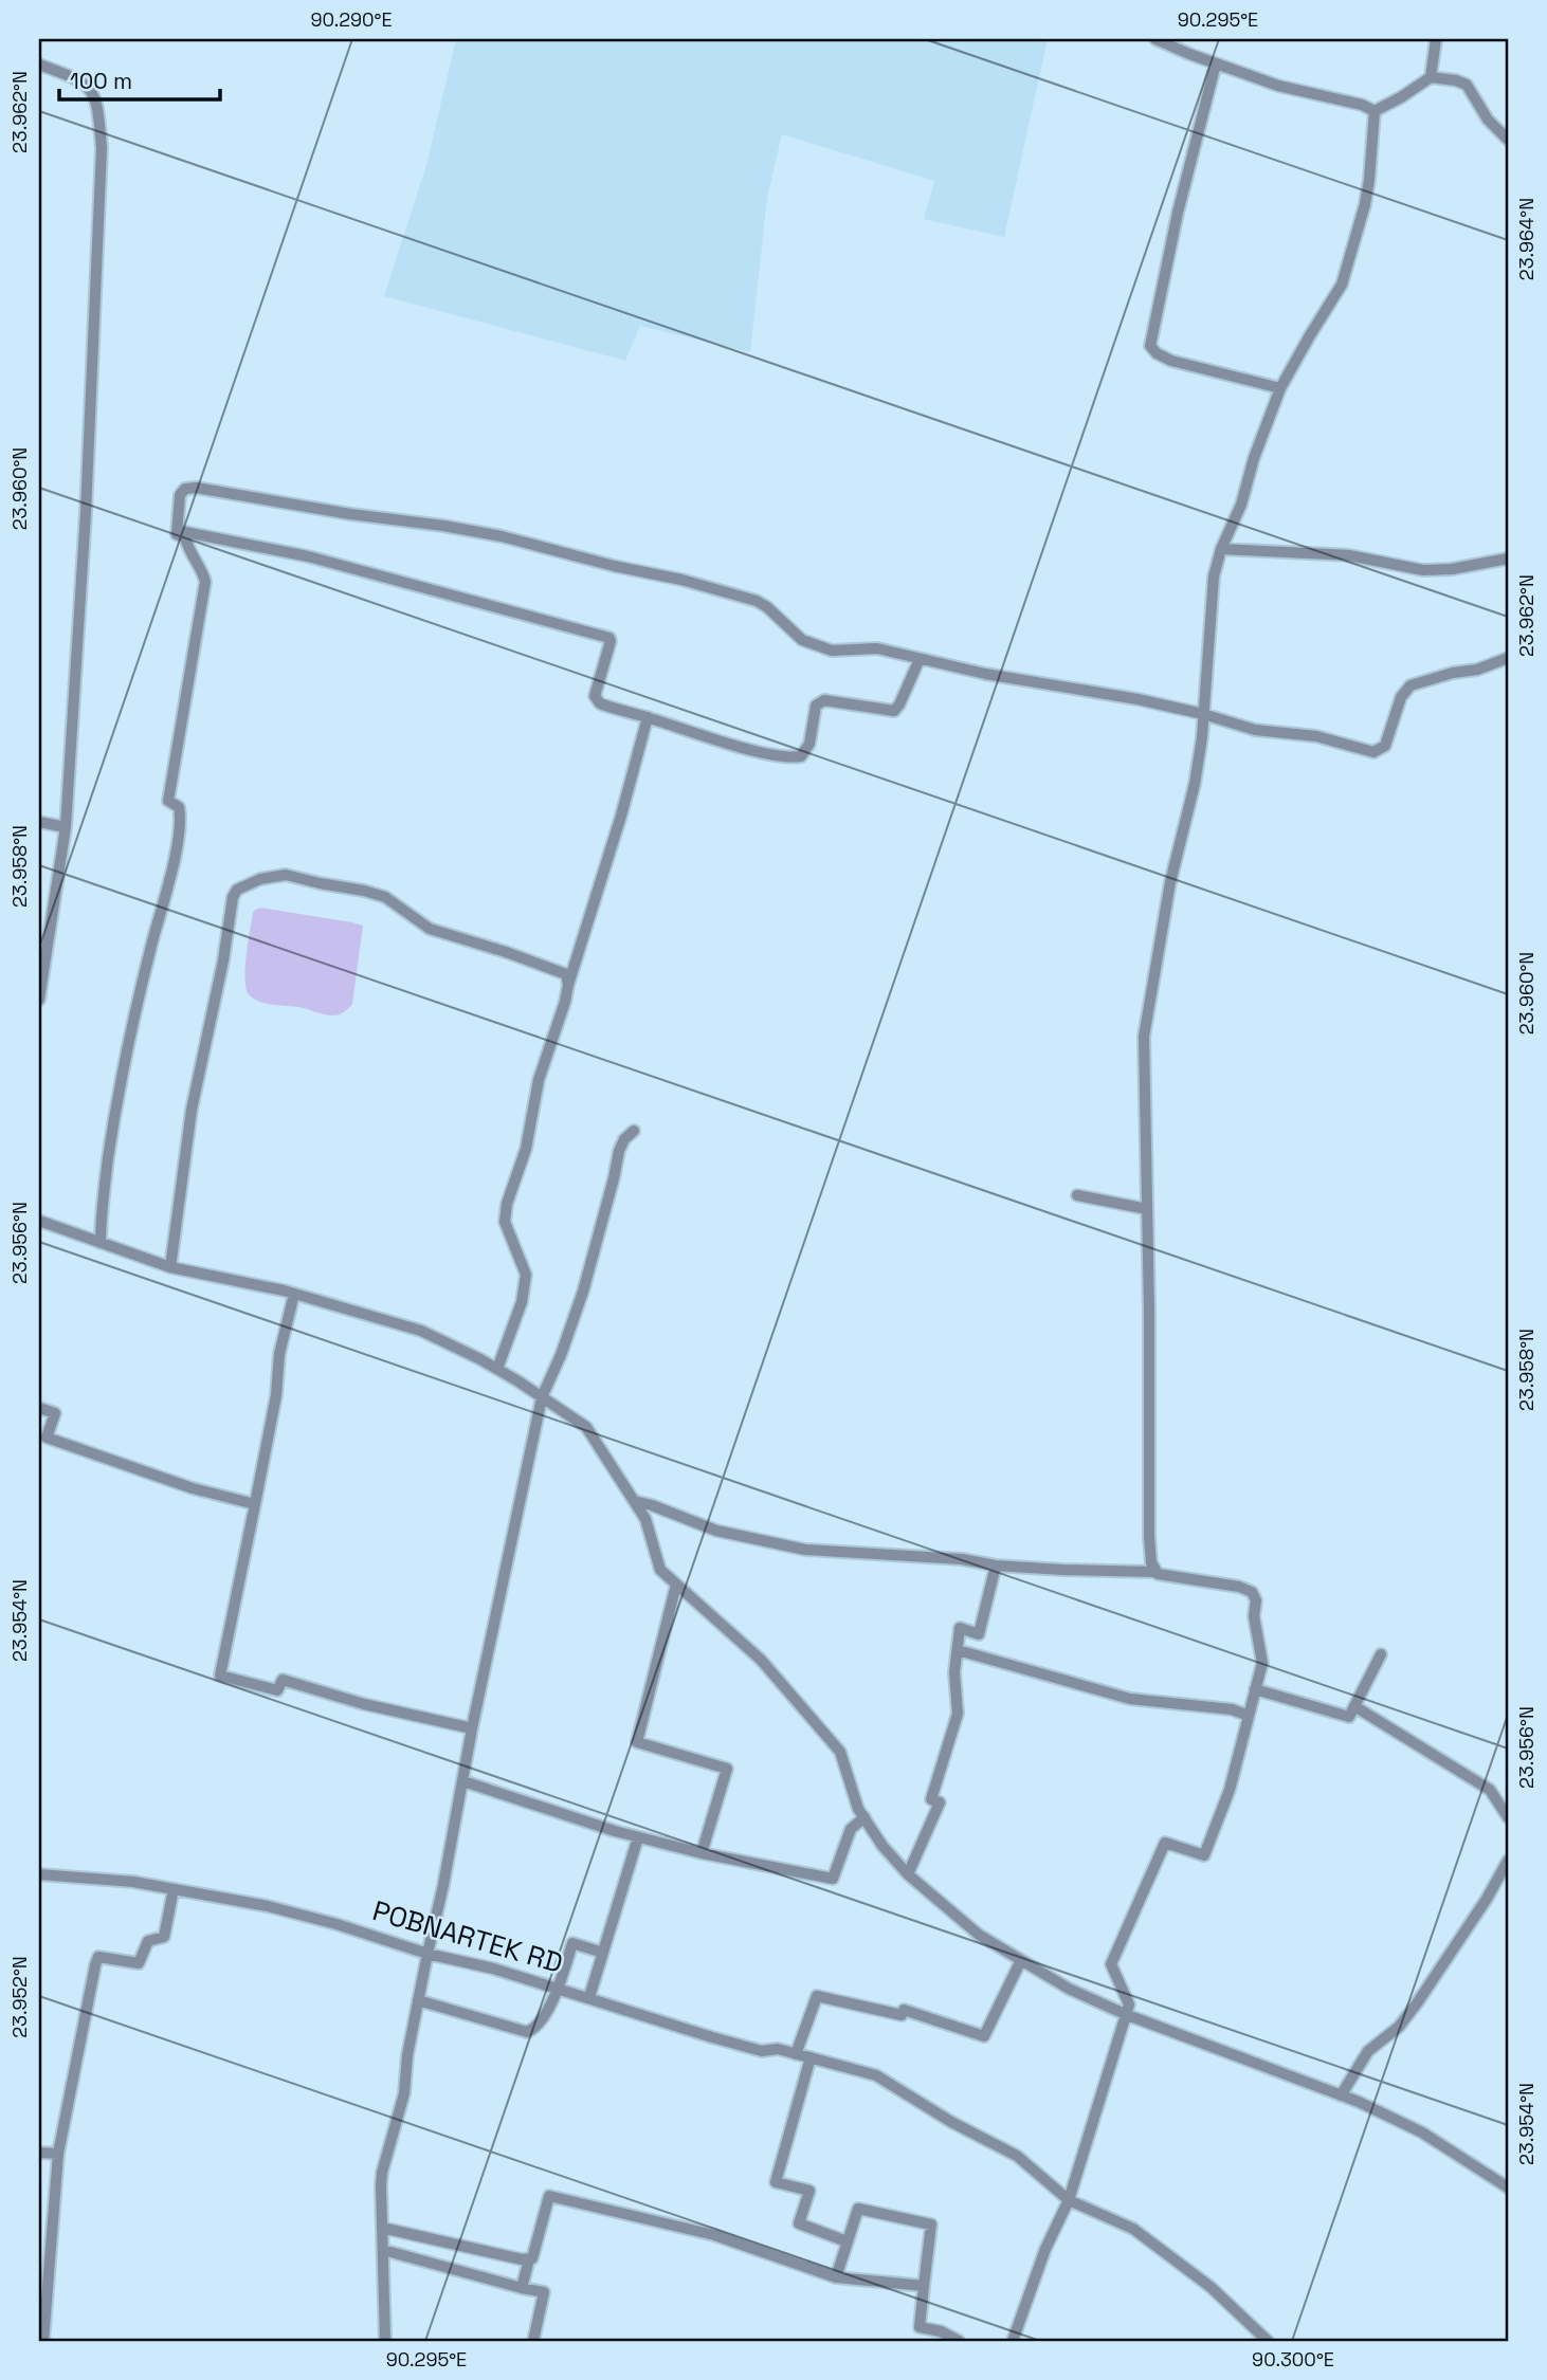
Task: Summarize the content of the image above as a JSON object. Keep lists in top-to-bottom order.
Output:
{
  "streets": {
    "street": ["POBNARTEK RD"]
  },
  "scale_bar": "100 m",
  "coordinates": [
    "90.290°E",
    "90.295°E",
    "23.962°N",
    "23.964°N",
    "23.960°N",
    "23.958°N",
    "23.956°N",
    "23.954°N",
    "23.952°N",
    "90.300°E"
  ]
}
